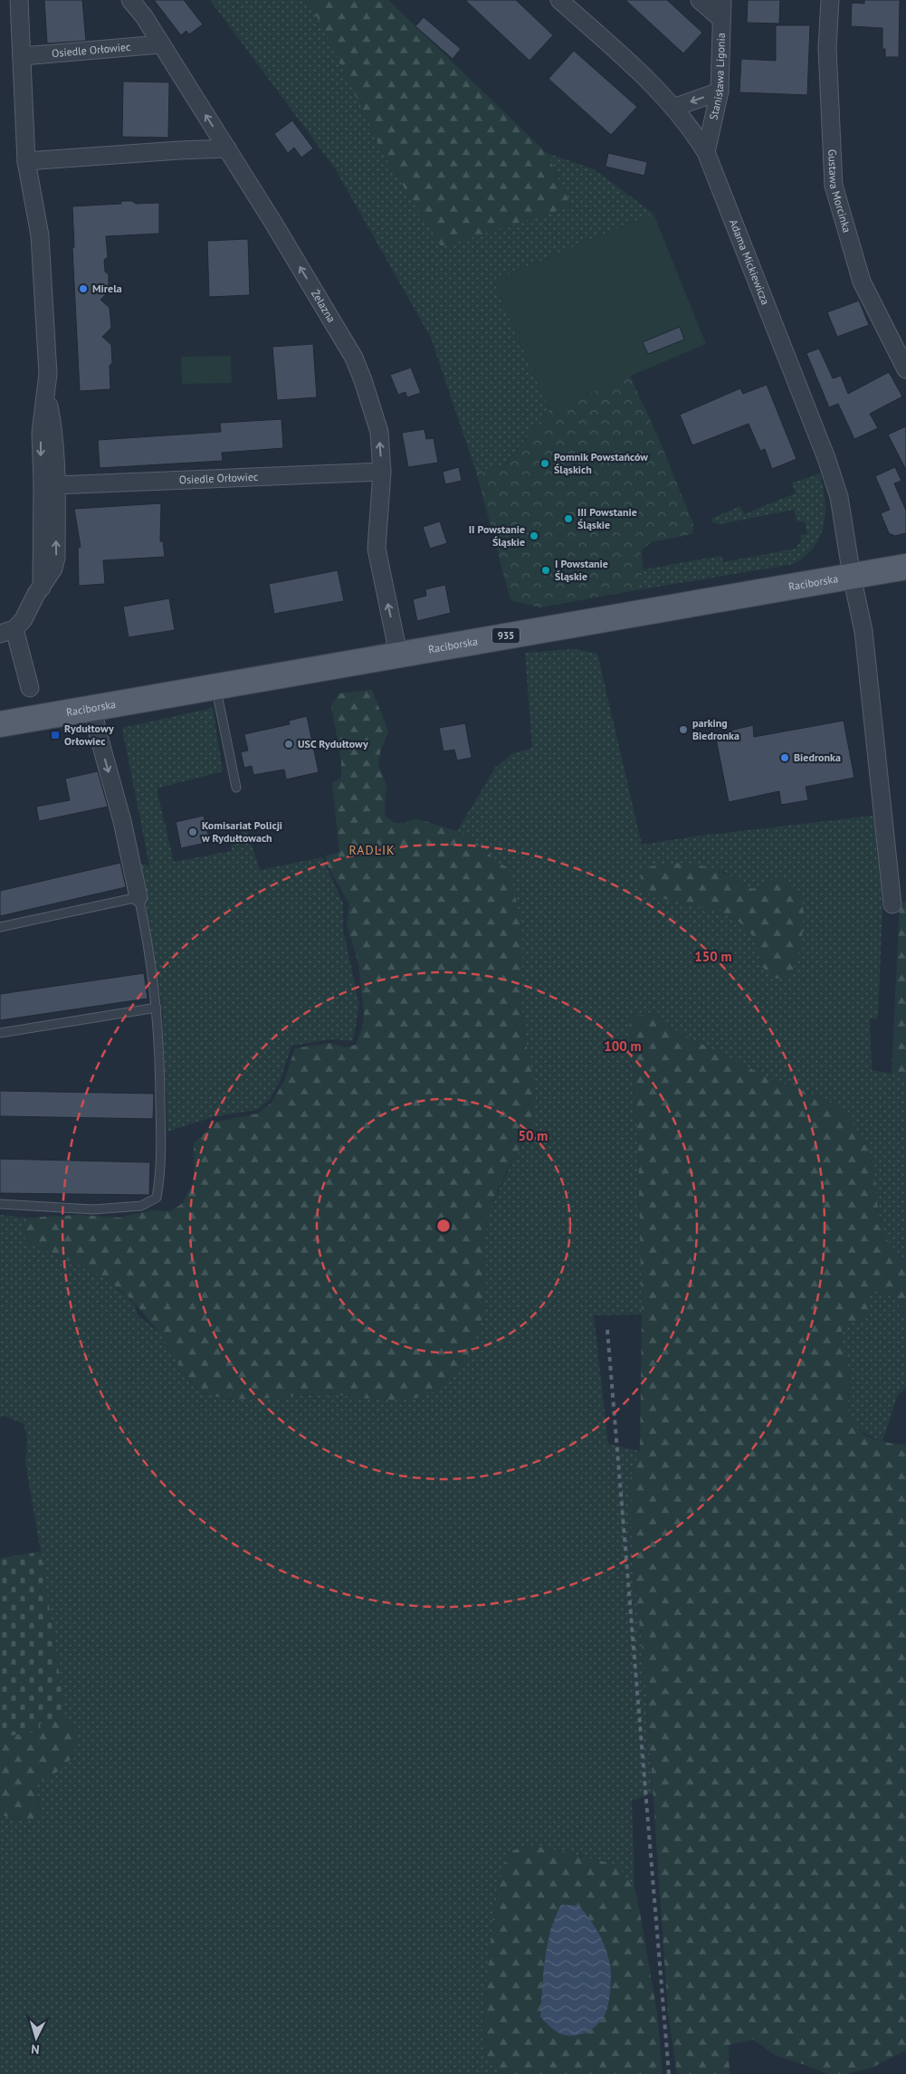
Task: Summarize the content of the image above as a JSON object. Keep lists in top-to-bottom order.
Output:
{
  "streets": {
    "main road": ["Raciborska", "935"],
    "street": [
      "Osiedle Orłowiec",
      "Stanisława Ligonia",
      "Gustawa Morcinka",
      "Adama Mickiewicza",
      "Żelazna"
    ]
  },
  "crossings": [
    ["Osiedle Orłowiec", "Żelazna"],
    ["Stanisława Ligonia", "Adama Mickiewicza"],
    ["Adama Mickiewicza", "Raciborska"],
    ["Żelazna", "Raciborska"]
  ],
  "one_way": ["Żelazna"],
  "districts": ["RADLIK"],
  "places": {
    "other": [
      "Mirela",
      "Pomnik Powstańców Śląskich",
      "III Powstanie Śląskie",
      "II Powstanie Śląskie",
      "I Powstanie Śląskie",
      "parking Biedronka",
      "USC Rydułtowy",
      "Biedronka",
      "Komisariat Policji w Rydułtowach"
    ],
    "transit": ["Rydułtowy Orłowiec"]
  },
  "north": "bottom",
  "rings": ["150 m", "100 m", "50 m"]
}
